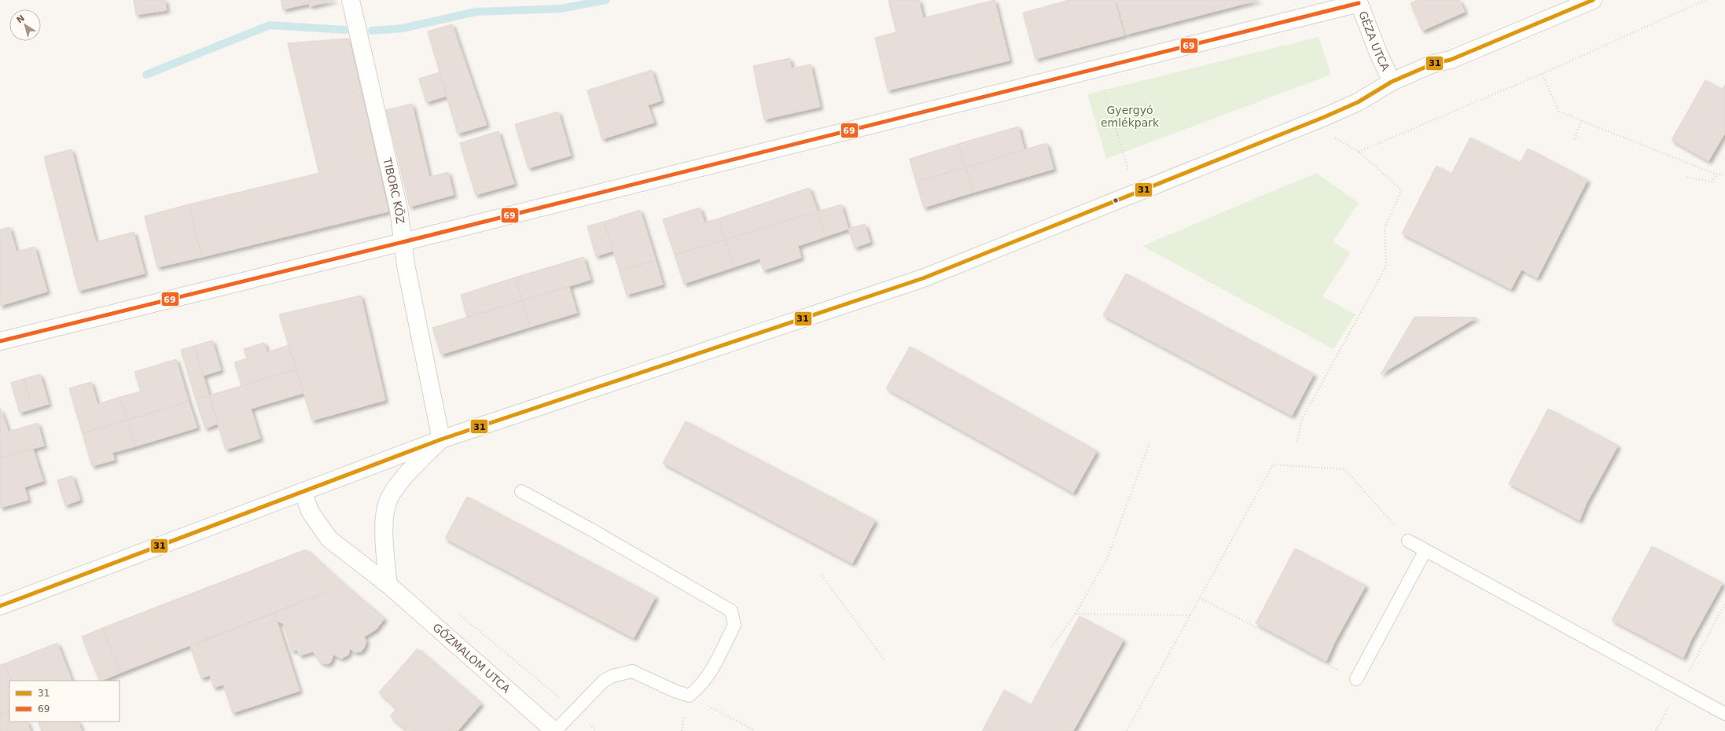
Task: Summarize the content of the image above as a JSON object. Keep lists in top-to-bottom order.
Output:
{
  "streets": {
    "street": ["GÉZA UTCA", "TIBORC KÖZ", "GŐZMALOM UTCA"]
  },
  "parks": ["Gyergyó emlékpark"],
  "lines": ["transit line 31", "transit line 69"],
  "legend": ["31", "69"],
  "north": "top left"
}
